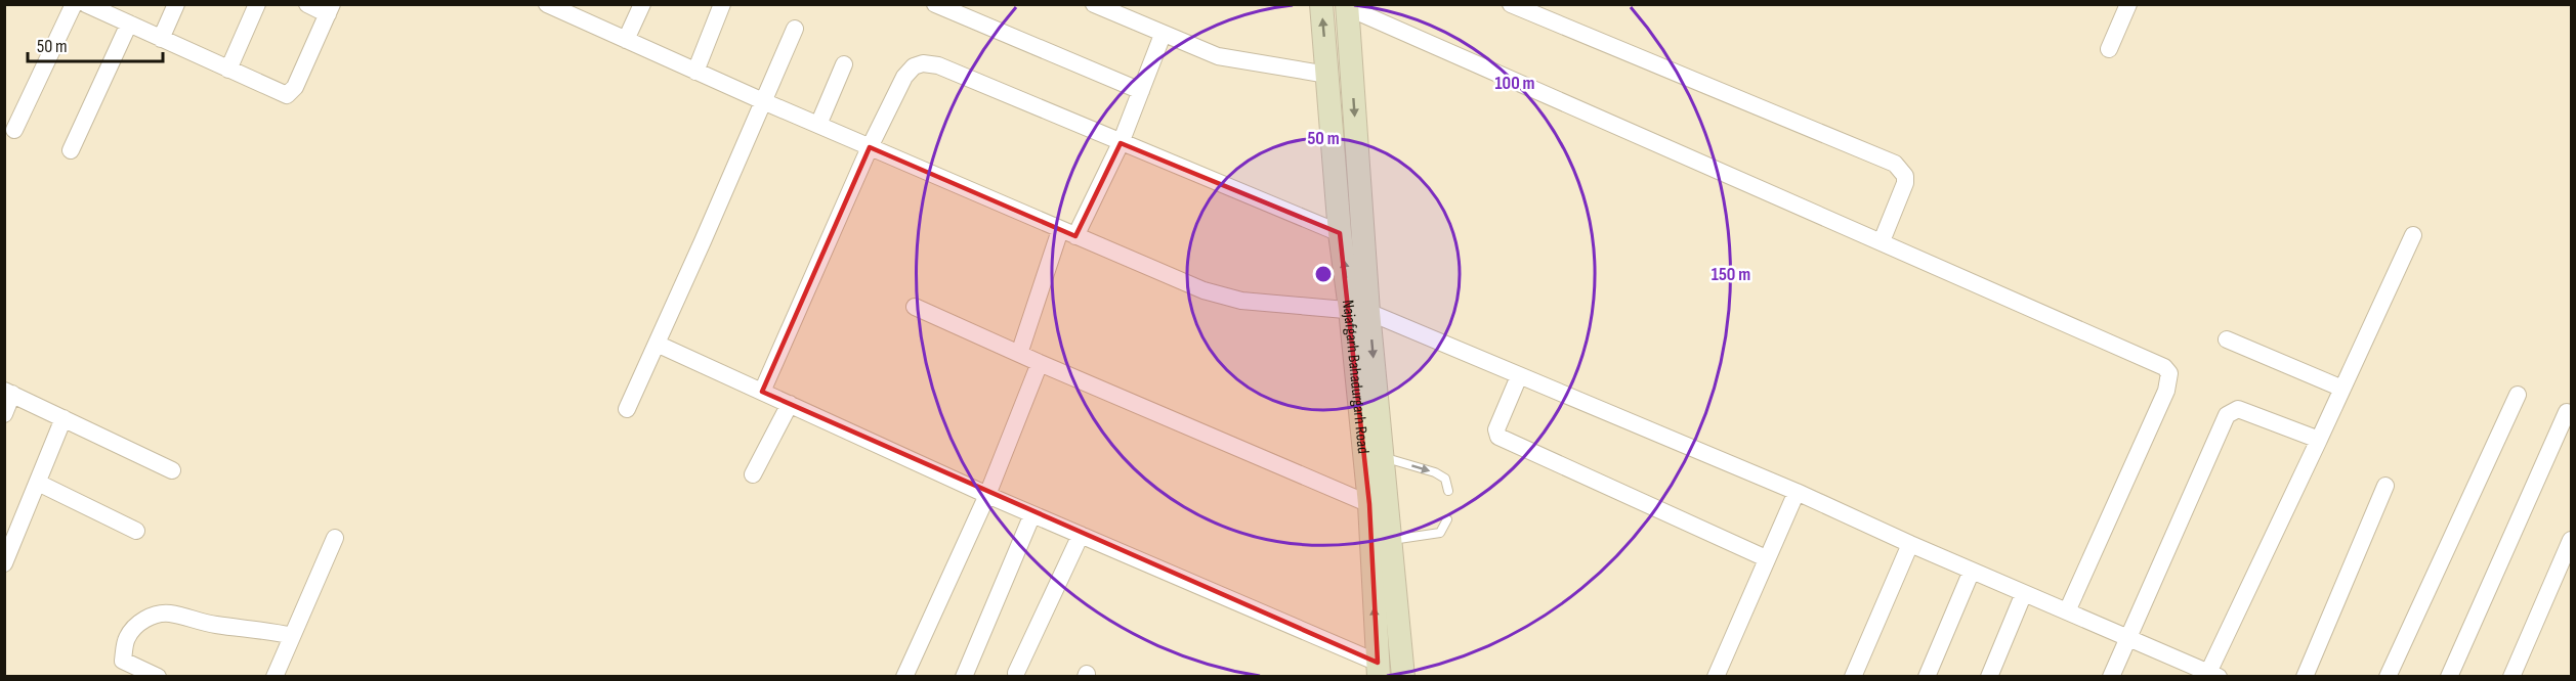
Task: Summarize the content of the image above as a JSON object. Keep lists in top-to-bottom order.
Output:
{
  "streets": {
    "main road": ["Najafgarh Bahadurgarh Road"]
  },
  "scale_bar": "50 m",
  "rings": ["100 m", "50 m", "150 m"]
}
